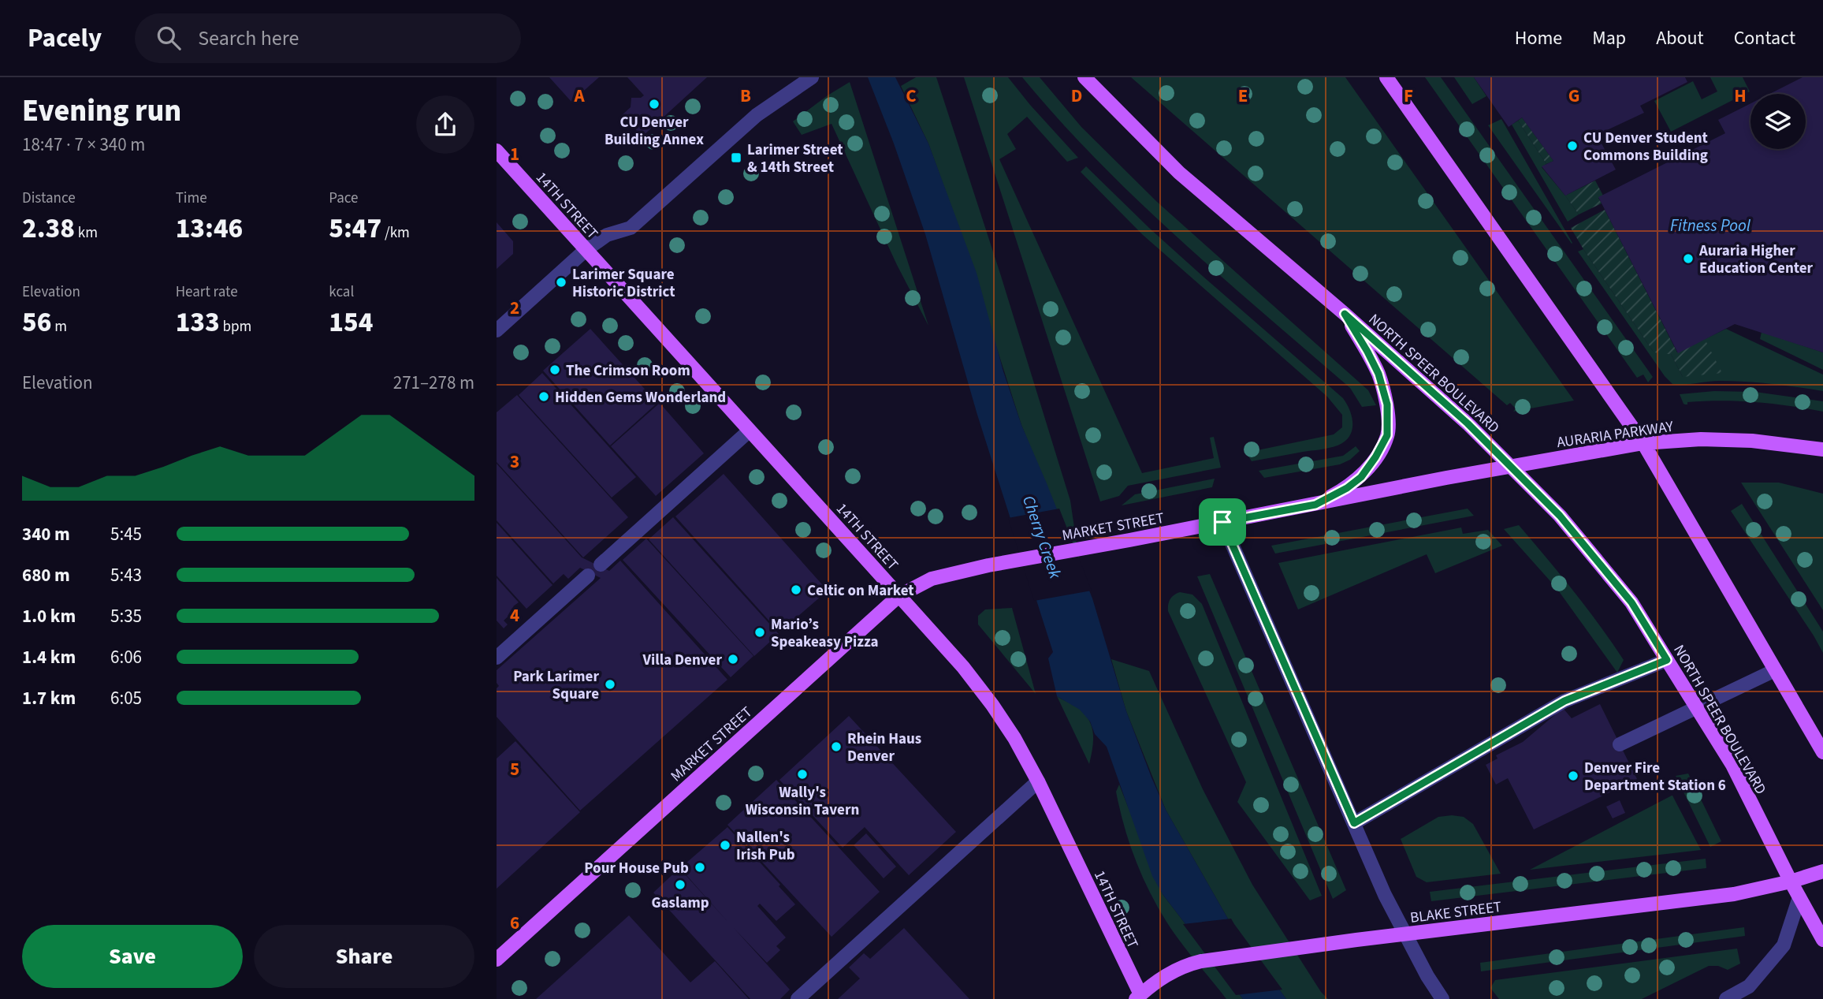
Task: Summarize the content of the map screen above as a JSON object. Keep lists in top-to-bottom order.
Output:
{
  "streets": {
    "main road": [
      "14TH STREET",
      "NORTH SPEER BOULEVARD",
      "AURARIA PARKWAY",
      "MARKET STREET",
      "BLAKE STREET"
    ]
  },
  "crossings": [
    ["14TH STREET", "MARKET STREET"],
    ["14TH STREET", "BLAKE STREET"],
    ["NORTH SPEER BOULEVARD", "AURARIA PARKWAY"],
    ["NORTH SPEER BOULEVARD", "MARKET STREET"],
    ["NORTH SPEER BOULEVARD", "BLAKE STREET"],
    ["AURARIA PARKWAY", "MARKET STREET"]
  ],
  "water": ["Fitness Pool", "Cherry Creek"],
  "places": {
    "other": [
      "CU Denver Building Annex",
      "CU Denver Student Commons Building",
      "Auraria Higher Education Center",
      "Larimer Square Historic District",
      "The Crimson Room",
      "Hidden Gems Wonderland",
      "Celtic on Market",
      "Mario’s Speakeasy Pizza",
      "Villa Denver",
      "Park Larimer Square",
      "Rhein Haus Denver",
      "Wally's Wisconsin Tavern",
      "Denver Fire Department Station 6",
      "Nallen's Irish Pub",
      "Pour House Pub",
      "Gaslamp"
    ],
    "transit": ["Larimer Street & 14th Street"]
  },
  "page": {
    "header": "Pacely",
    "search": "Search here",
    "nav": [
      "Home",
      "Map",
      "About",
      "Contact"
    ],
    "heading": ["Evening run", "18:47 · 7 × 340 m"],
    "stats": [
      ["Distance", "2.38 km"],
      ["Time", "13:46"],
      ["Pace", "5:47 /km"],
      ["Elevation", "56 m"],
      ["Heart rate", "133 bpm"],
      ["kcal", "154"]
    ],
    "chart": ["Elevation", "271–278 m"],
    "list": [
      {
        "name": "340 m",
        "note": "5:45"
      },
      {
        "name": "680 m",
        "note": "5:43"
      },
      {
        "name": "1.0 km",
        "note": "5:35"
      },
      {
        "name": "1.4 km",
        "note": "6:06"
      },
      {
        "name": "1.7 km",
        "note": "6:05"
      }
    ],
    "buttons": ["Save", "Share"]
  },
  "grid": {
    "columns": [
      "A",
      "B",
      "C",
      "D",
      "E",
      "F",
      "G",
      "H"
    ],
    "rows": [
      "1",
      "2",
      "3",
      "4",
      "5",
      "6"
    ]
  }
}
